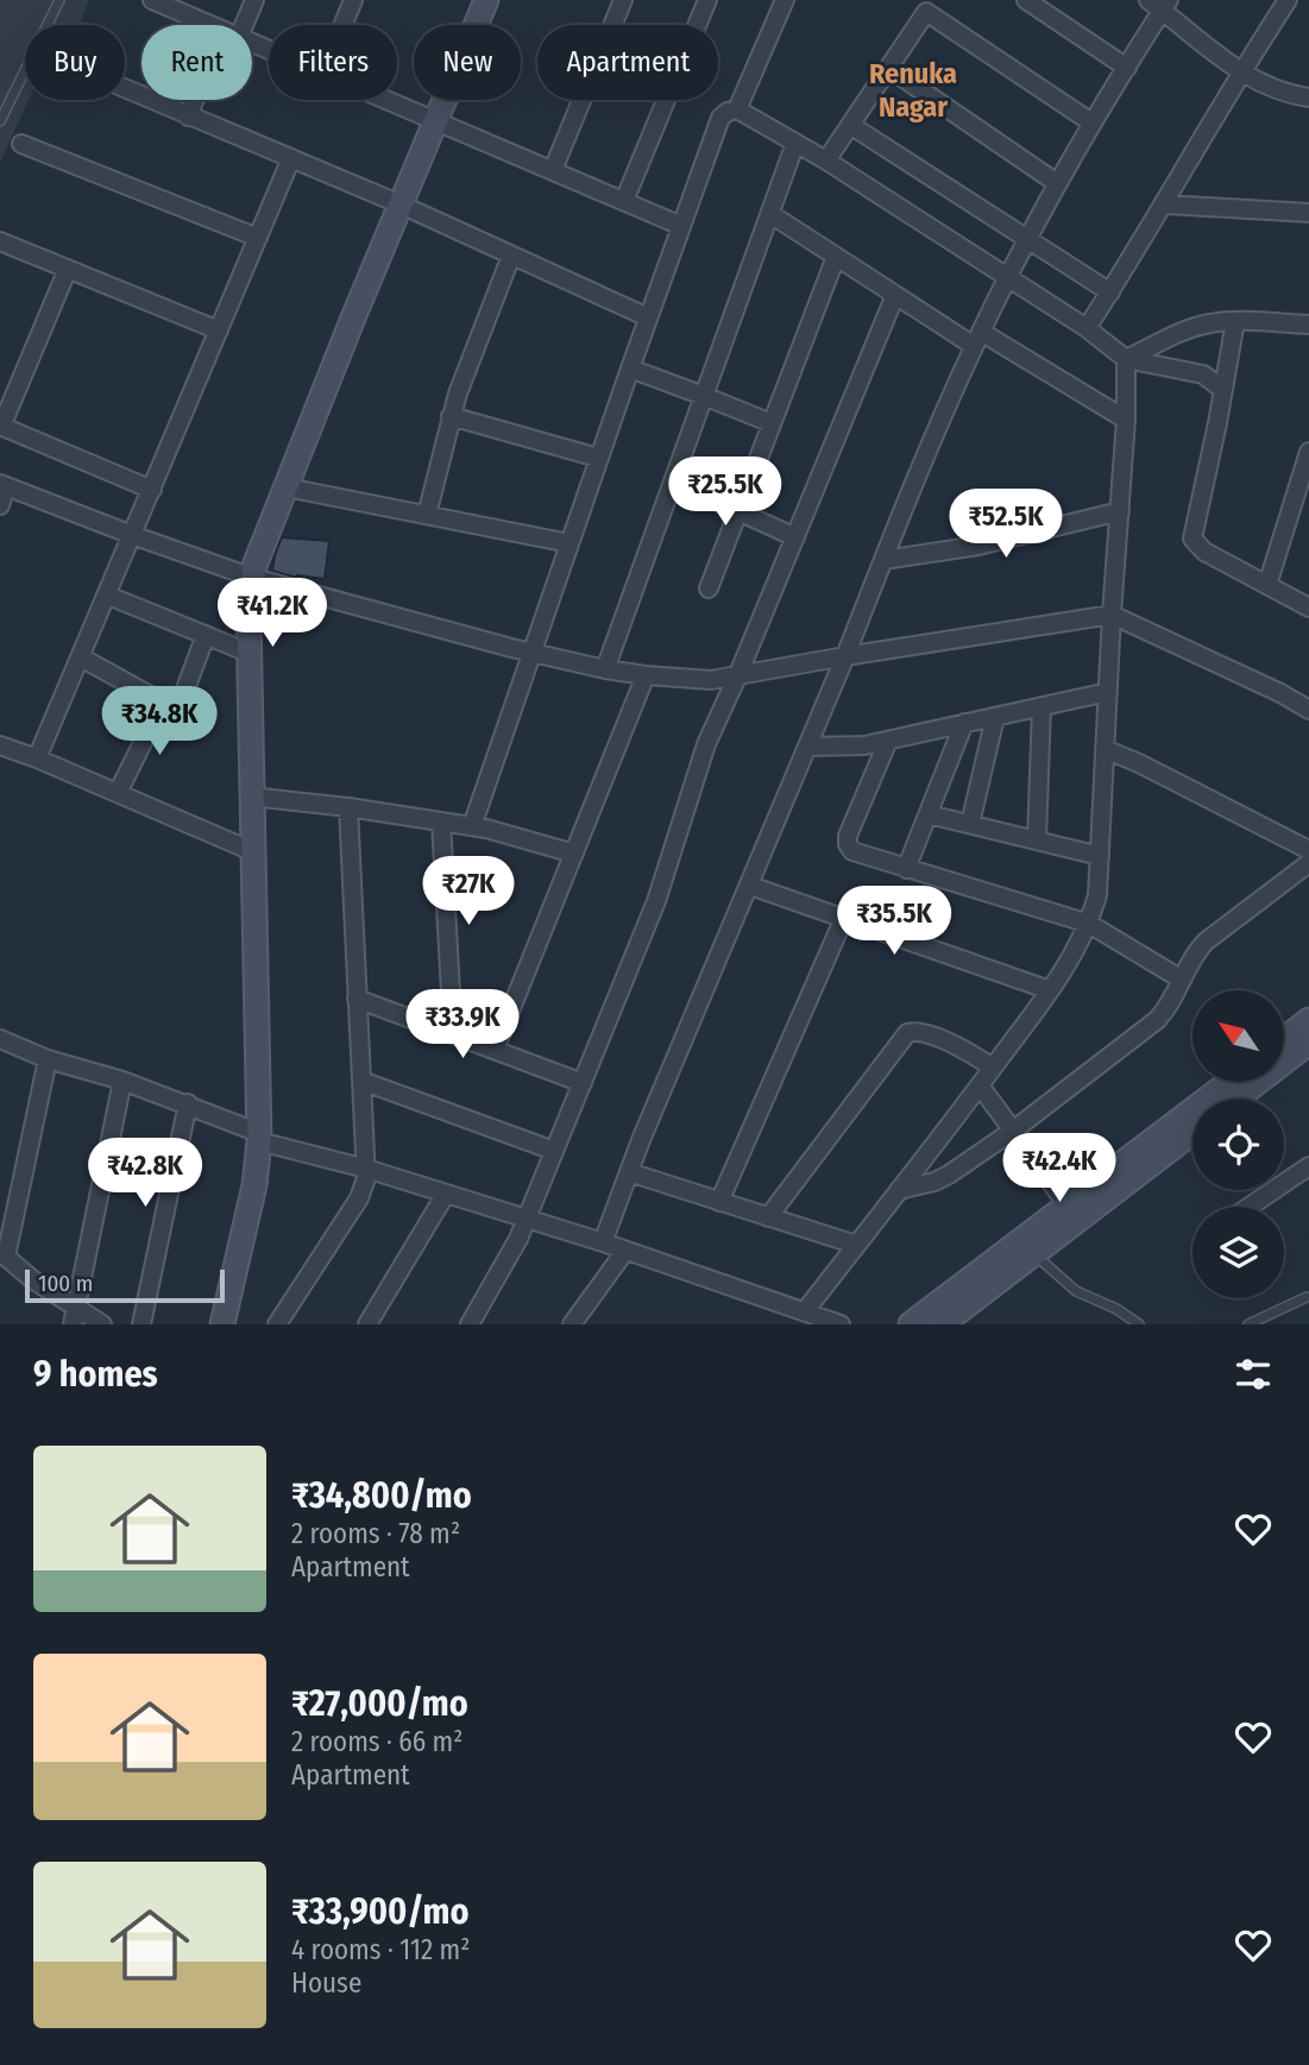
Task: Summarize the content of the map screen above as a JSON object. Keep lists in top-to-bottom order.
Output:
{
  "districts": ["Renuka Nagar"],
  "scale_bar": "100 m",
  "north": "top left",
  "page": {
    "chip": [
      "Buy",
      "Rent",
      "Filters",
      "New",
      "Apartment"
    ],
    "price": [
      "₹25.5K",
      "₹52.5K",
      "₹41.2K",
      "₹34.8K",
      "₹27K",
      "₹35.5K",
      "₹33.9K",
      "₹42.4K",
      "₹42.8K"
    ],
    "scale": "100 m",
    "heading": "9 homes",
    "list": [
      {
        "name": "₹34,800/mo",
        "note": "2 rooms · 78 m² · Apartment"
      },
      {
        "name": "₹27,000/mo",
        "note": "2 rooms · 66 m² · Apartment"
      },
      {
        "name": "₹33,900/mo",
        "note": "4 rooms · 112 m² · House"
      }
    ]
  }
}
